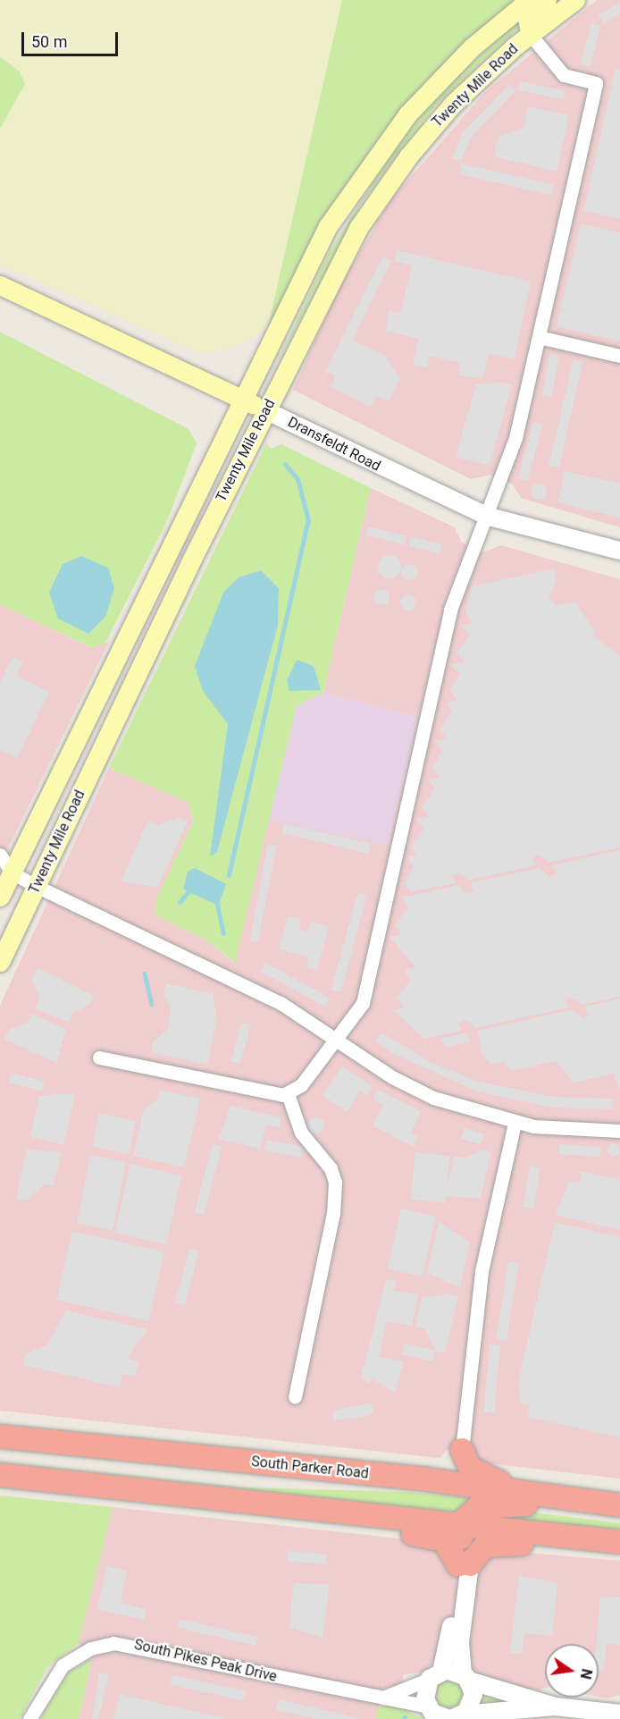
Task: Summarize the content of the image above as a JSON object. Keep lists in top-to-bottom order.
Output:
{
  "streets": {
    "highway": ["South Parker Road"],
    "main road": ["Twenty Mile Road", "Dransfeldt Road"],
    "street": ["South Pikes Peak Drive"]
  },
  "crossings": [
    ["Twenty Mile Road", "Dransfeldt Road"]
  ],
  "scale_bar": "50 m",
  "north": "right"
}
